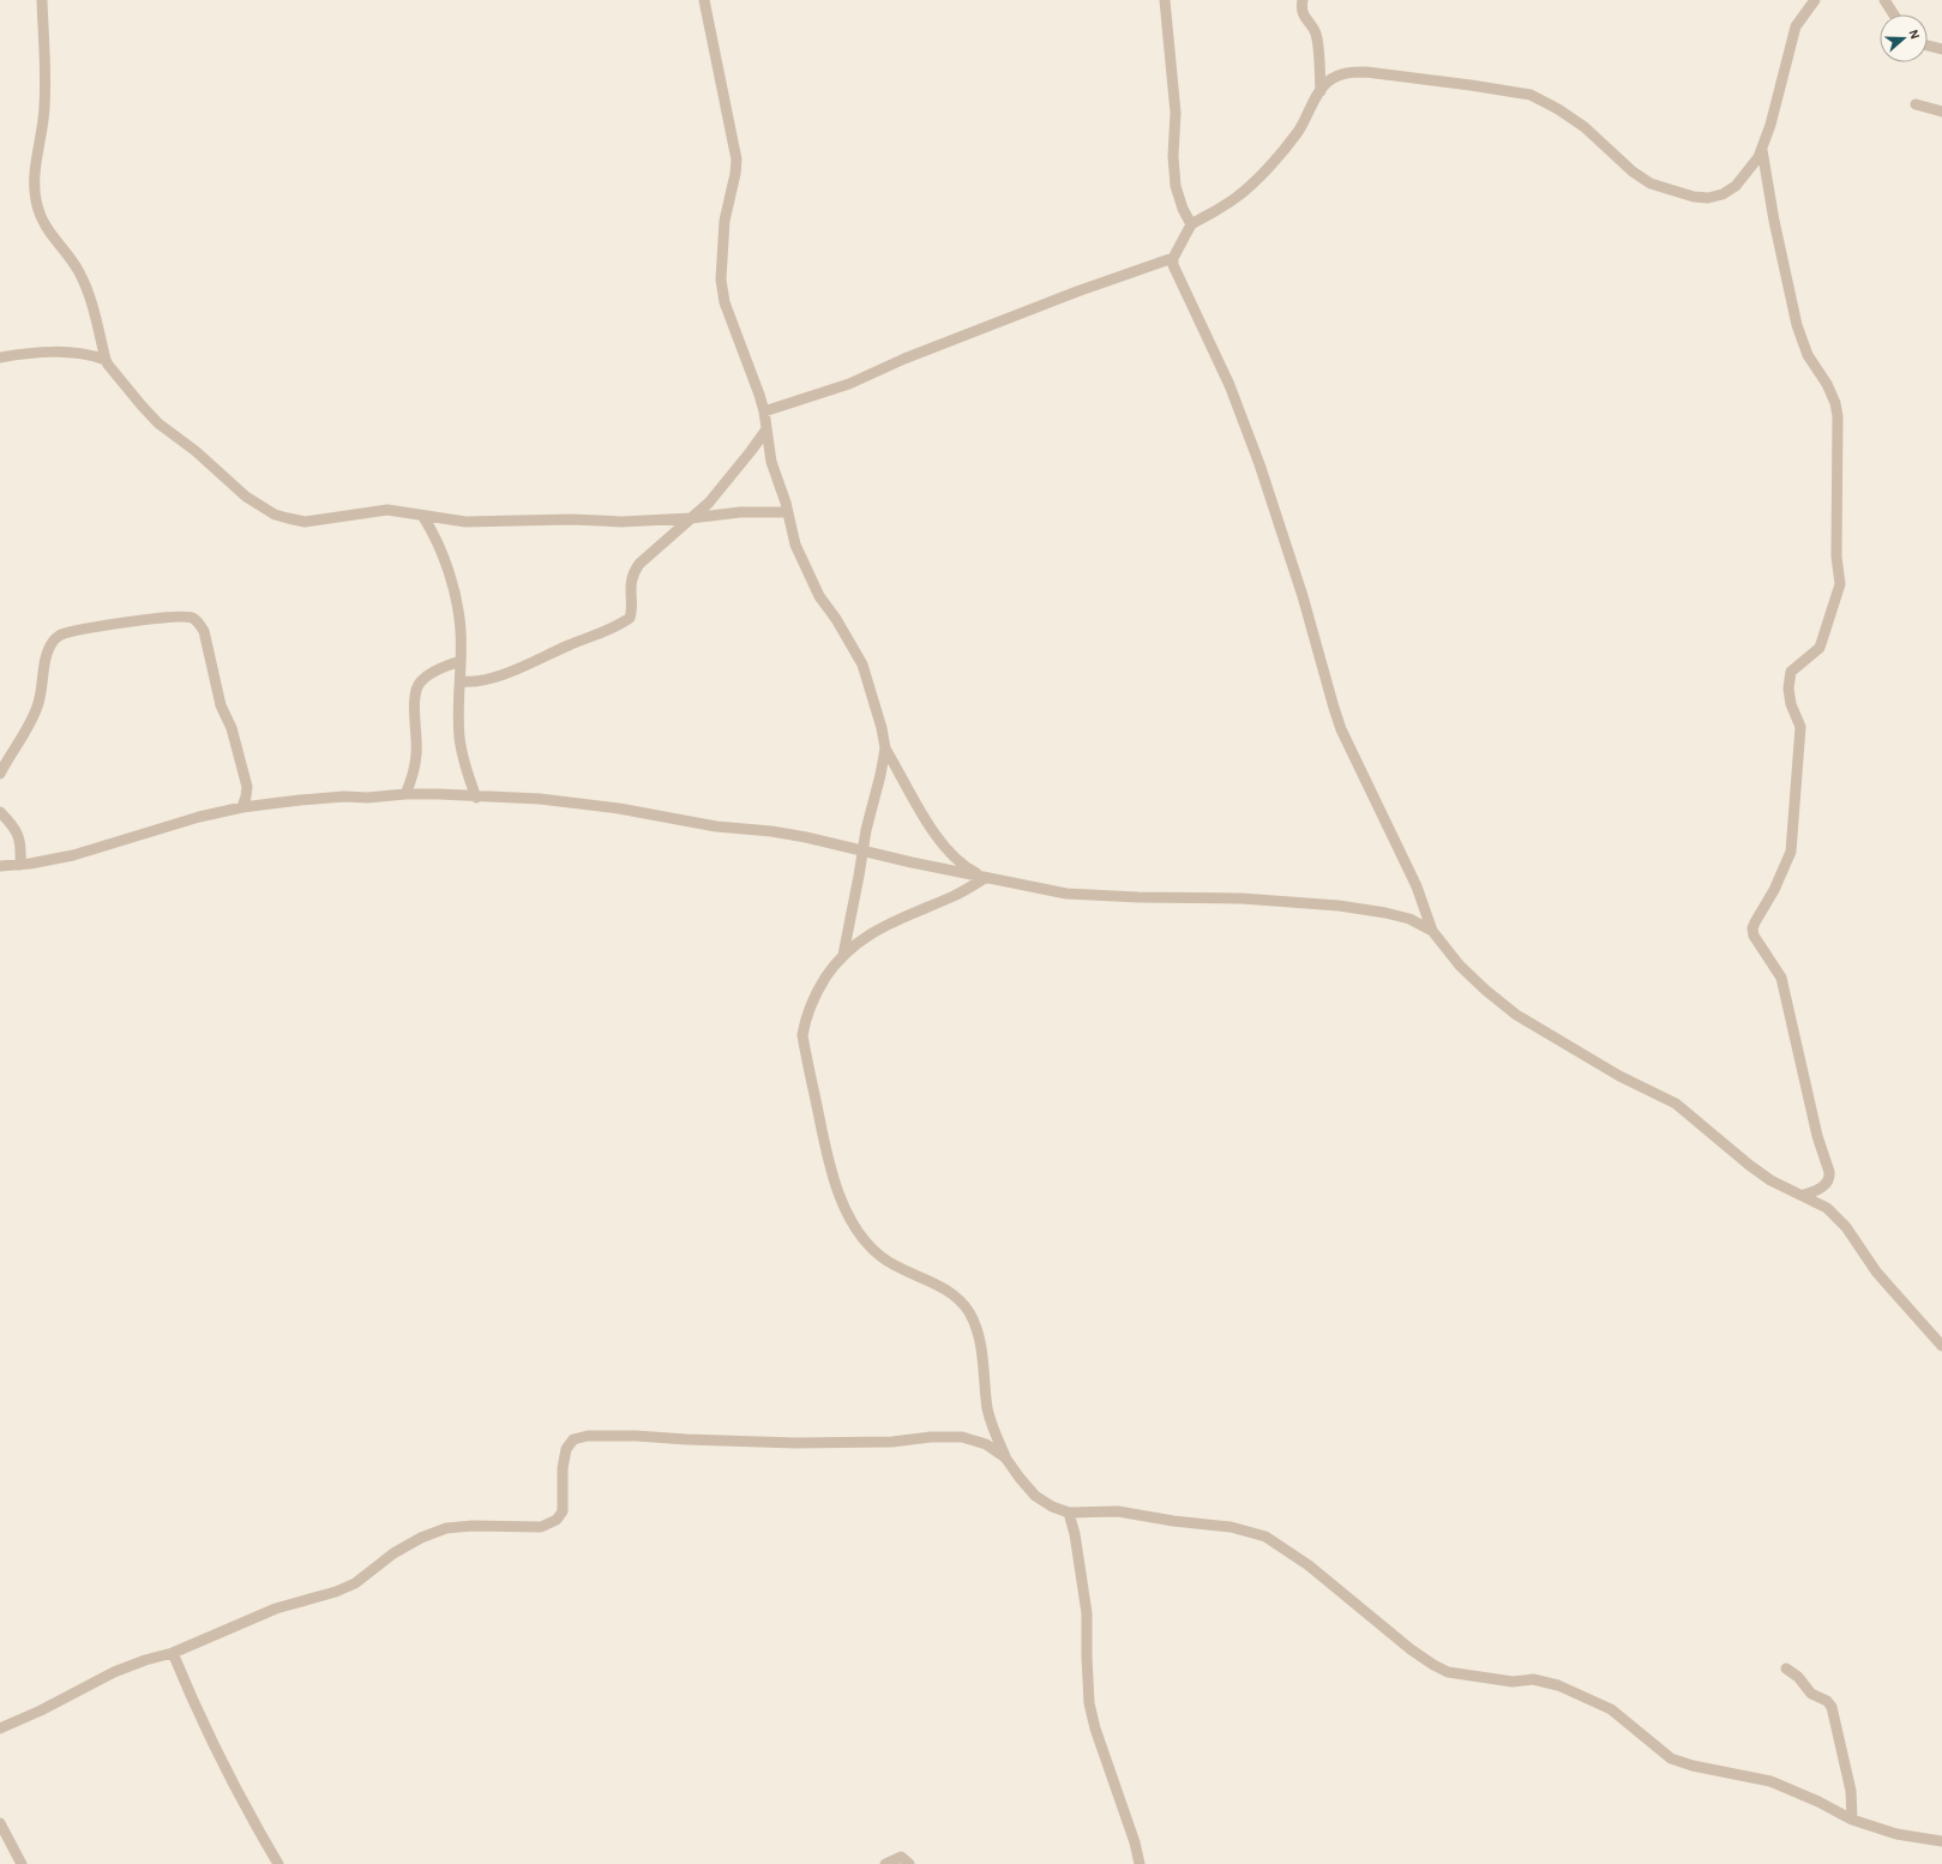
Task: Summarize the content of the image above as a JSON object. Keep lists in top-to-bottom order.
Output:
{
  "north": "right"
}
